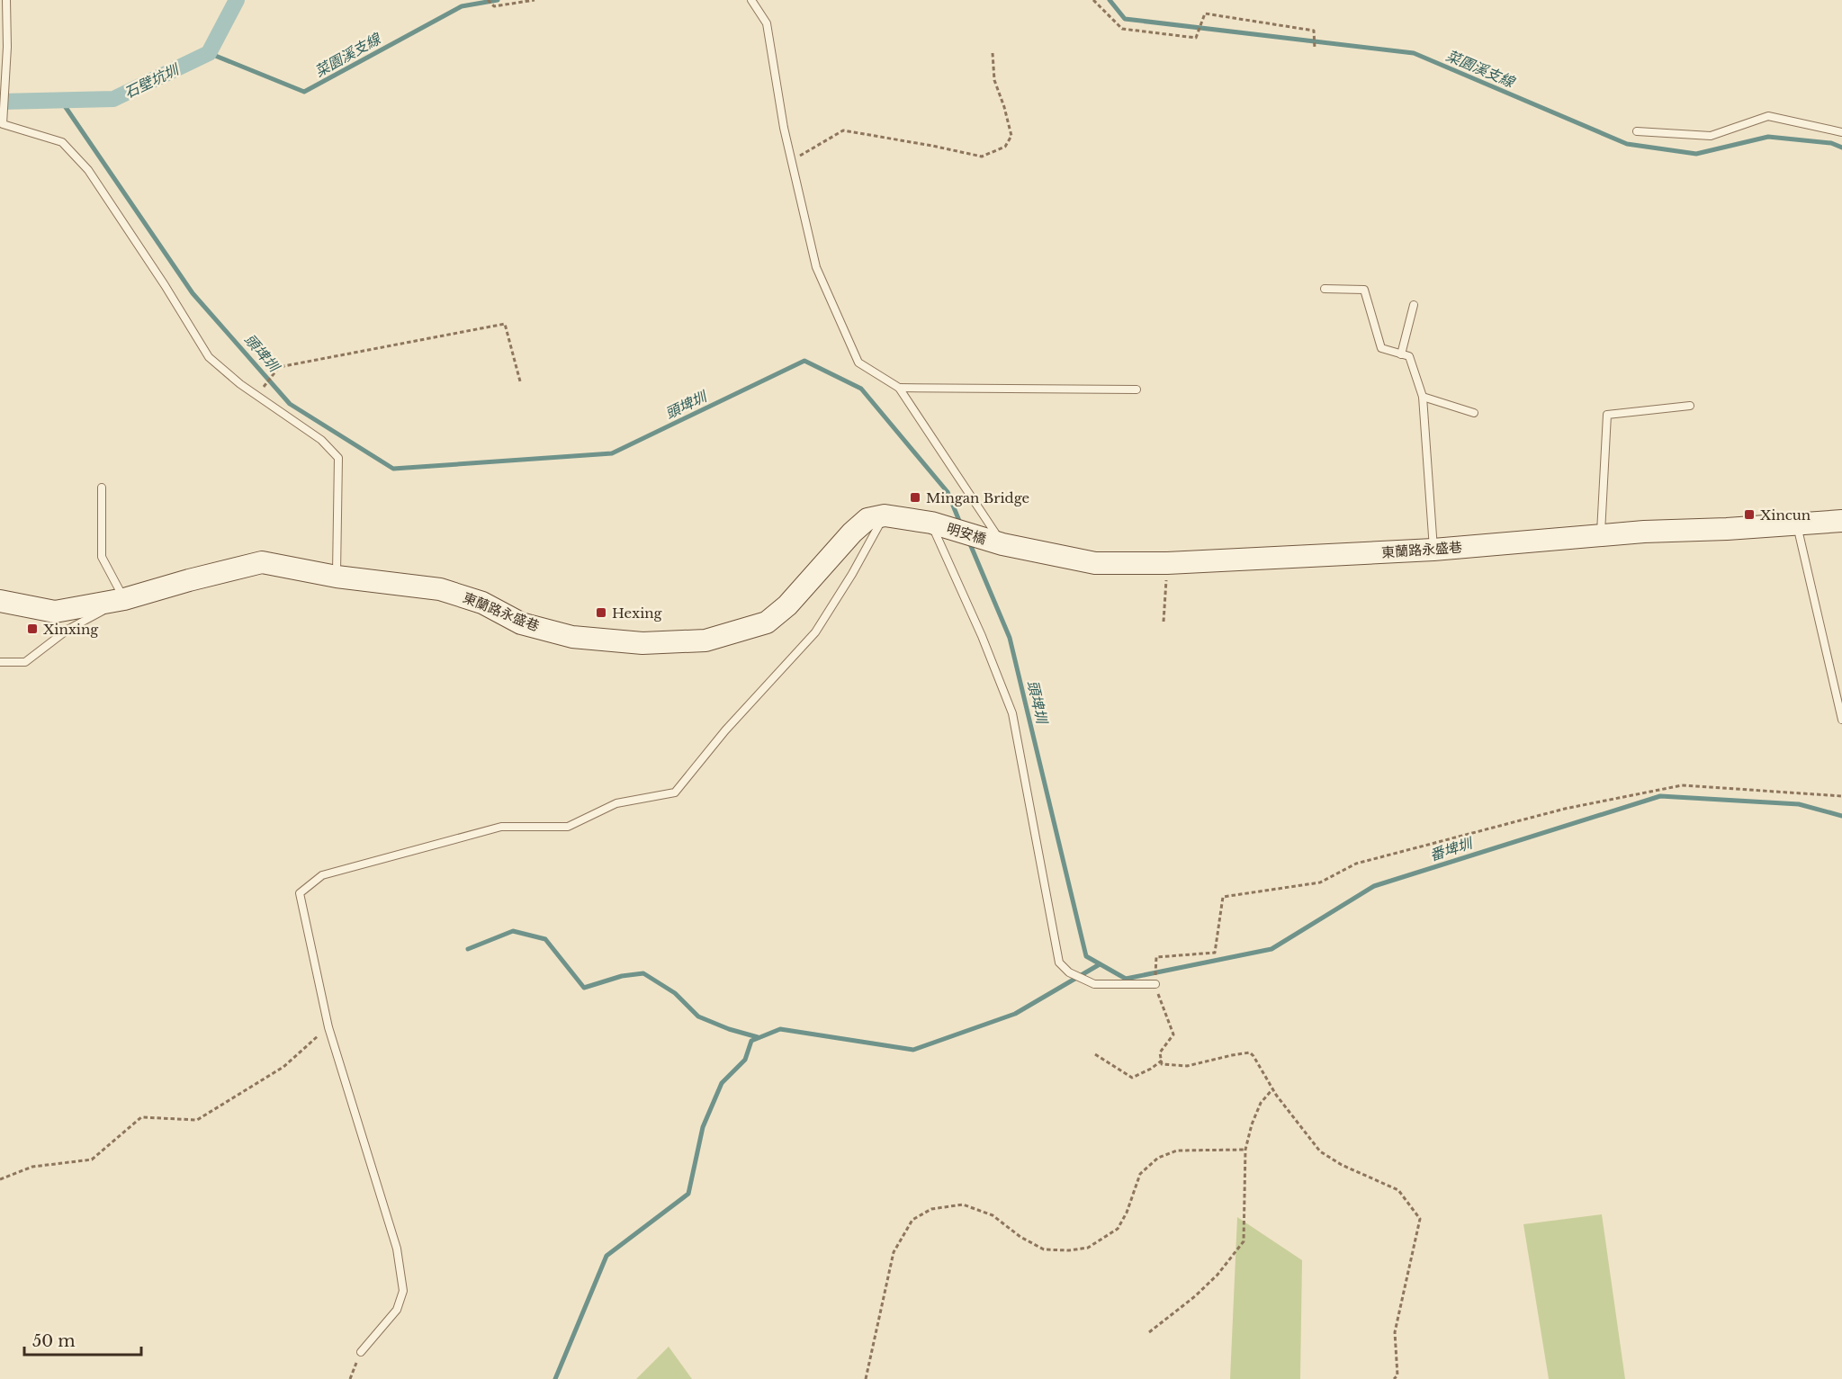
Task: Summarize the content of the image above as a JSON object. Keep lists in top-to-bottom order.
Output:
{
  "streets": {
    "street": ["明安橋", "東蘭路永盛巷"]
  },
  "crossings": [
    ["明安橋", "東蘭路永盛巷"]
  ],
  "water": [
    "菜園溪支線",
    "石壁坑圳",
    "頭埤圳",
    "番埤圳"
  ],
  "places": {
    "transit": [
      "Mingan Bridge",
      "Xincun",
      "Hexing",
      "Xinxing"
    ]
  },
  "scale_bar": "50 m"
}
